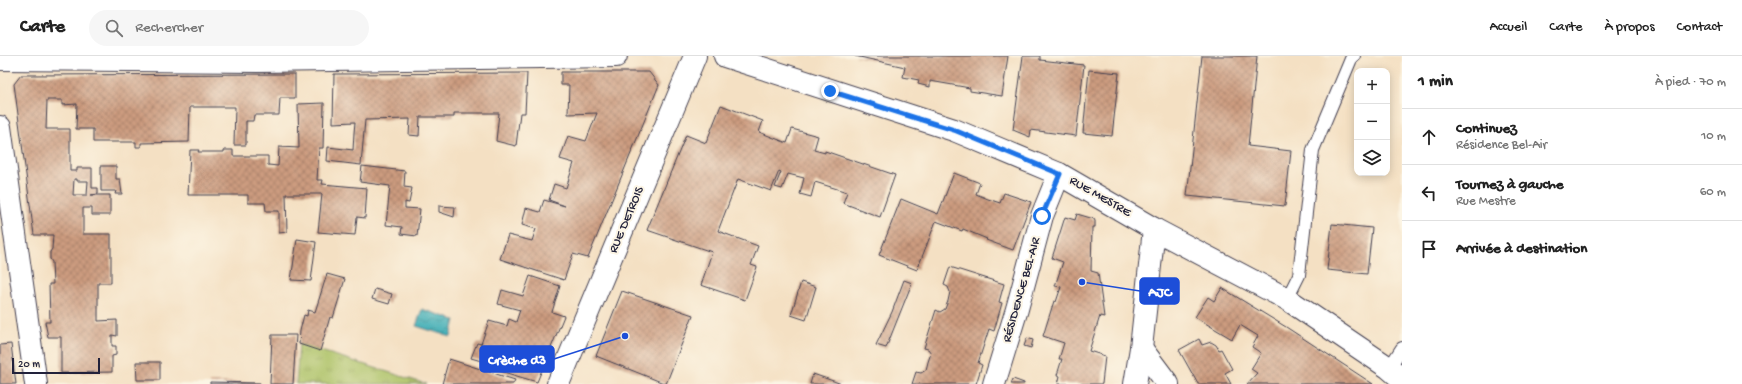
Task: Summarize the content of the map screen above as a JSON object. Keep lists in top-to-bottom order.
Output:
{
  "streets": {
    "street": ["RUE MESTRE", "RUE DETROIS", "RÉSIDENCE BEL-AIR"]
  },
  "crossings": [
    ["RUE MESTRE", "RÉSIDENCE BEL-AIR"]
  ],
  "places": ["AJC", "Crèche d3"],
  "scale_bar": "20 m",
  "page": {
    "header": "Carte",
    "search": "Rechercher",
    "nav": [
      "Accueil",
      "Carte",
      "À propos",
      "Contact"
    ],
    "heading": ["1 min", "À pied · 70 m"],
    "map_buttons": ["+", "−"],
    "list": [
      ["Continuez", "Résidence Bel-Air", "10 m"],
      ["Tournez à gauche", "Rue Mestre", "60 m"],
      "Arrivée à destination"
    ],
    "scale": "20 m"
  }
}
